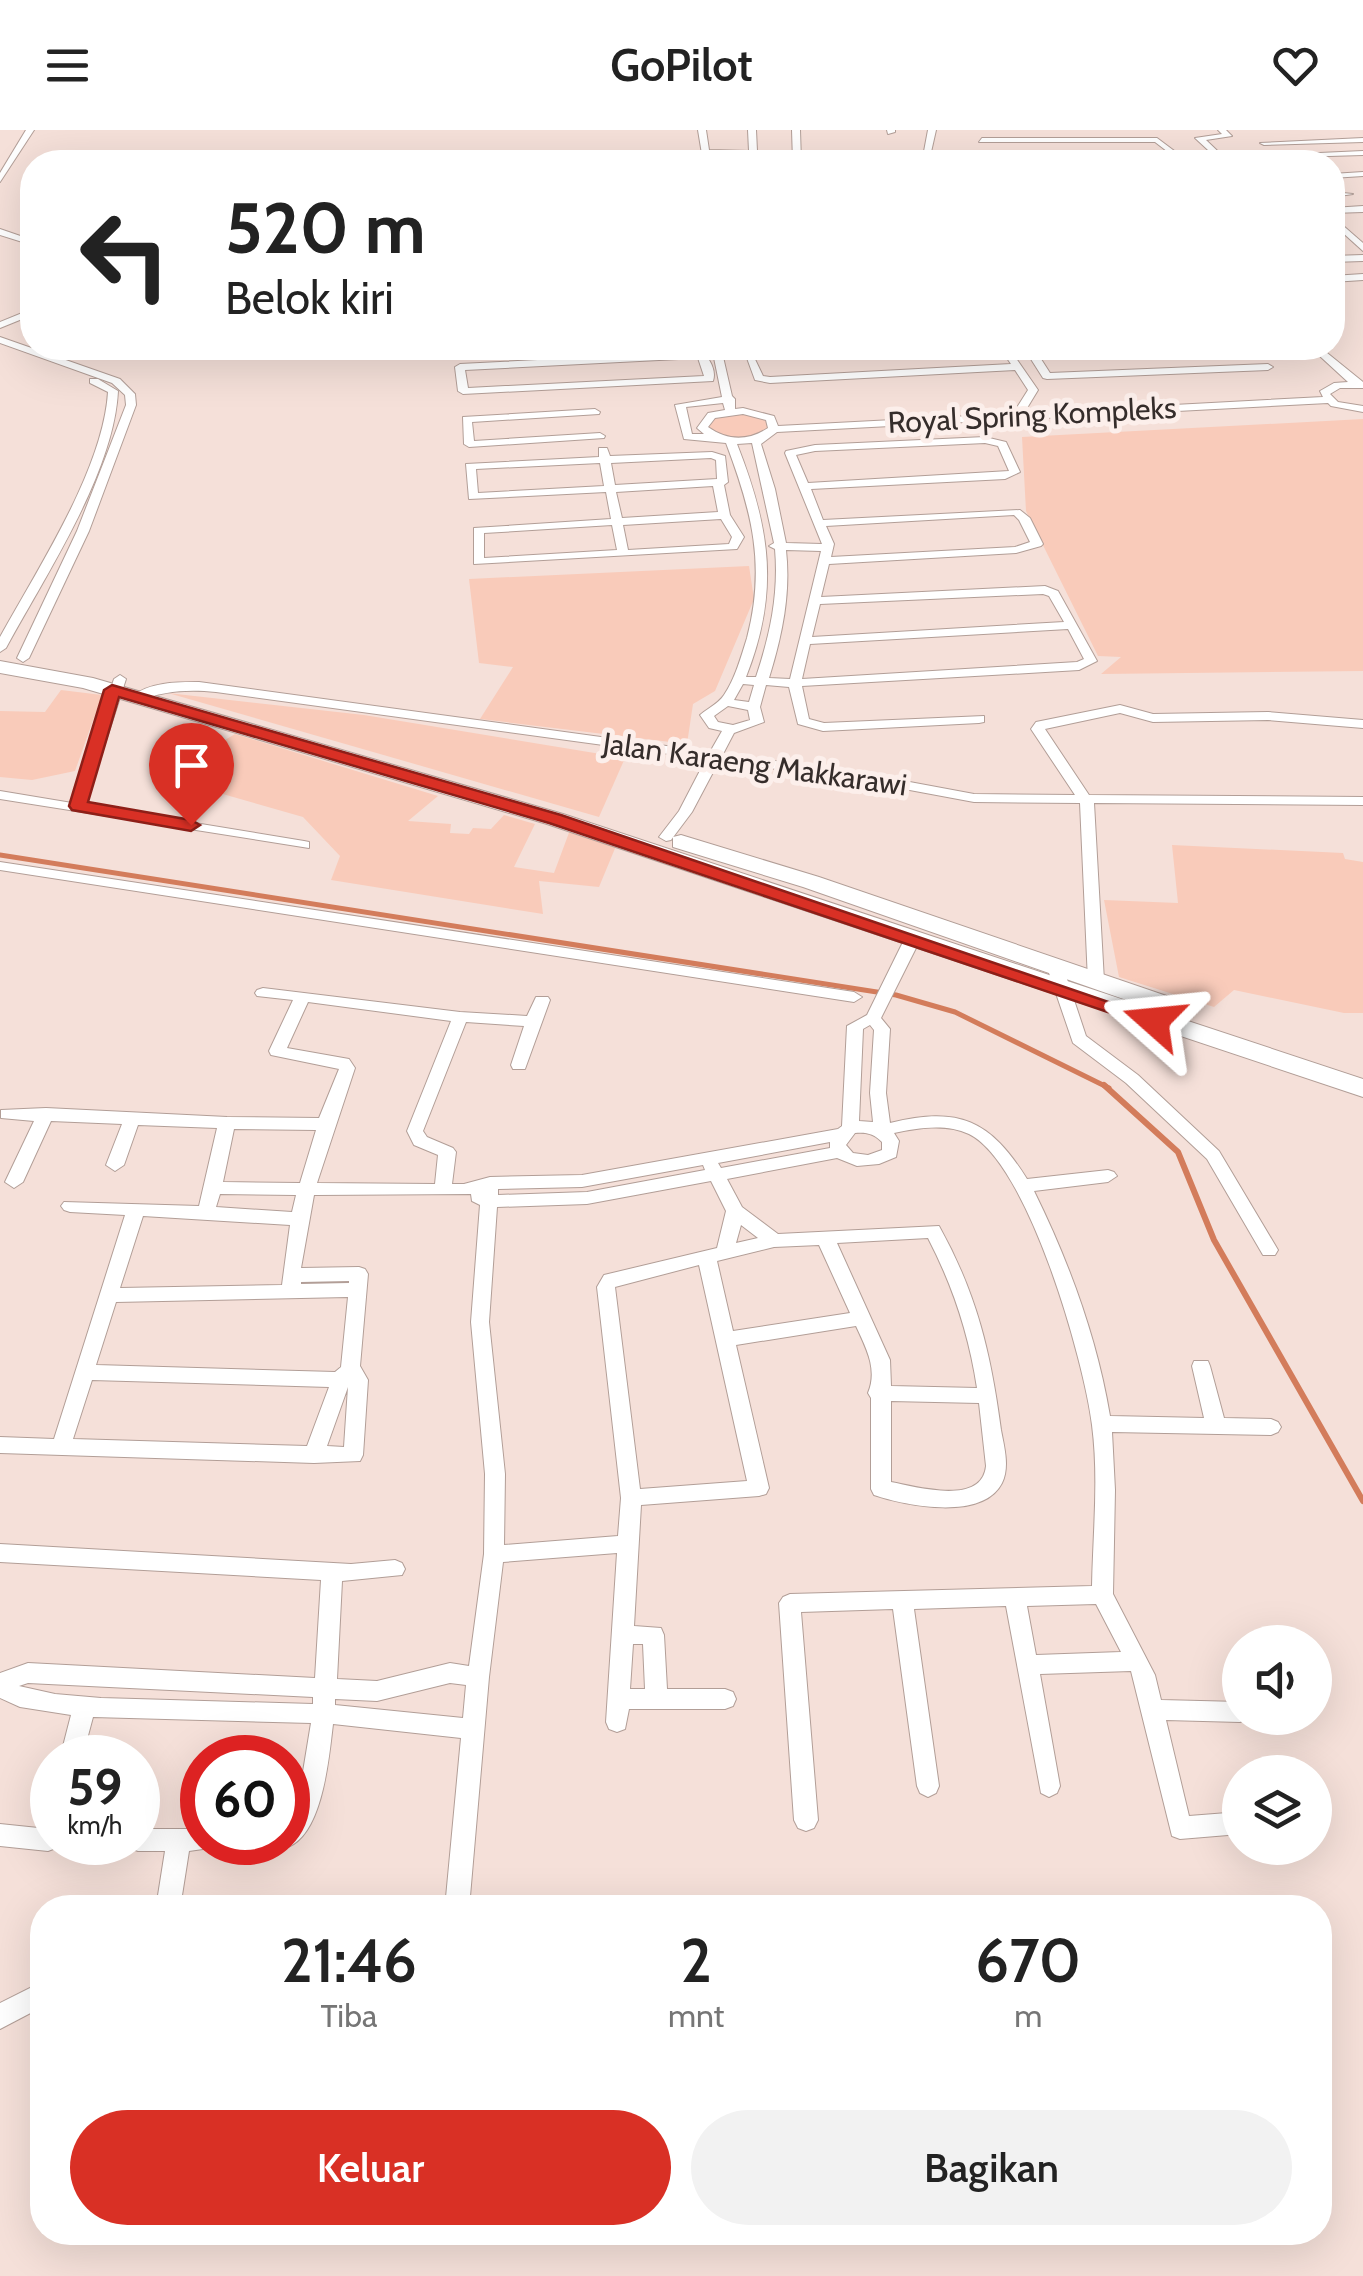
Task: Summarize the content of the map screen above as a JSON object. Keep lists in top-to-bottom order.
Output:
{
  "streets": {
    "street": ["Royal Spring Kompleks", "Jalan Karaeng Makkarawi"]
  },
  "page": {
    "header": "GoPilot",
    "turn": ["520 m", "Belok kiri"],
    "speed": "59 km/h",
    "limit": "60",
    "eta": [
      "21:46",
      "Tiba",
      "2",
      "mnt",
      "670",
      "m"
    ],
    "buttons": ["Keluar", "Bagikan"]
  }
}
